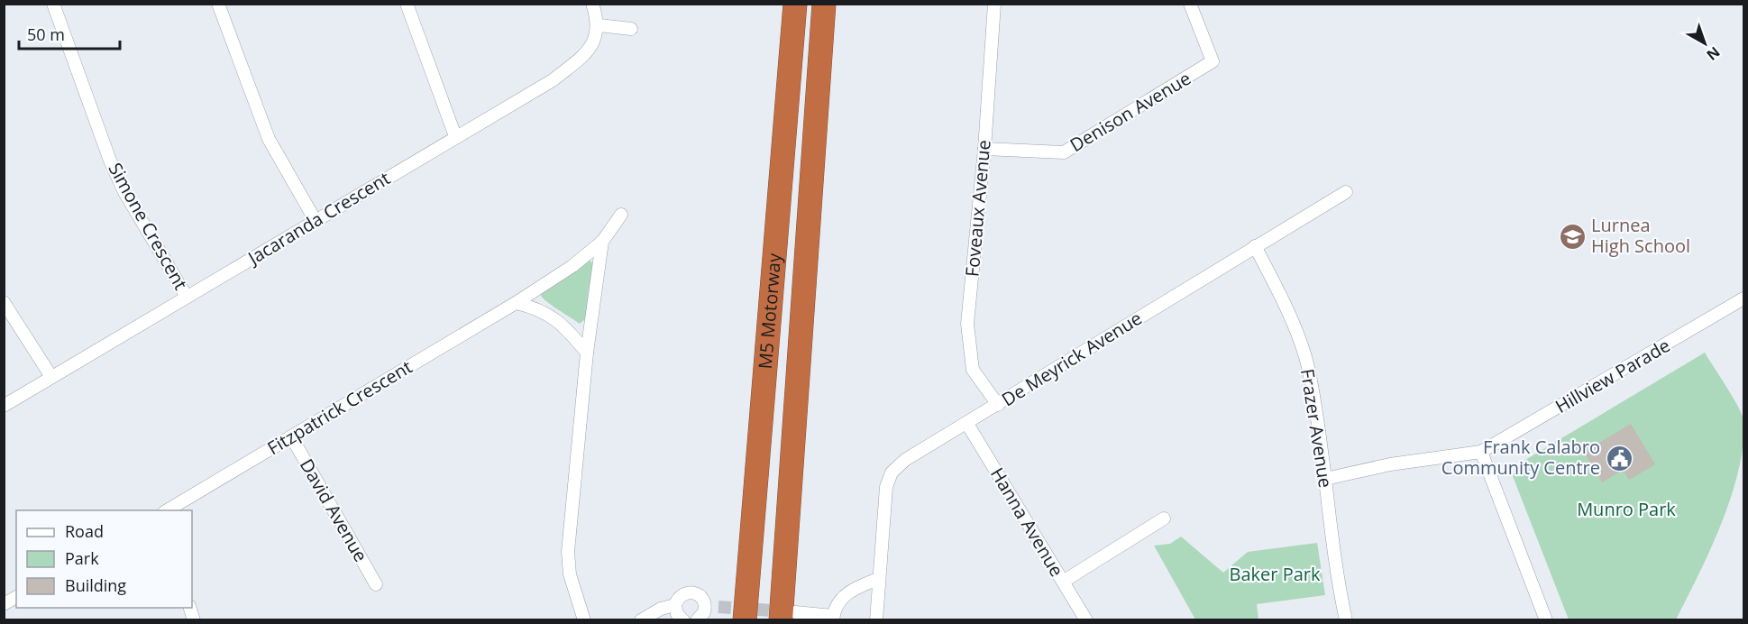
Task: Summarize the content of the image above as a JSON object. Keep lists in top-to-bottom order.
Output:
{
  "streets": {
    "highway": ["M5 Motorway"],
    "street": [
      "Denison Avenue",
      "Foveaux Avenue",
      "Jacaranda Crescent",
      "Simone Crescent",
      "De Meyrick Avenue",
      "Hillview Parade",
      "Fitzpatrick Crescent",
      "Frazer Avenue",
      "David Avenue",
      "Hanna Avenue"
    ]
  },
  "crossings": [
    ["Denison Avenue", "Foveaux Avenue"],
    ["Foveaux Avenue", "De Meyrick Avenue"],
    ["Jacaranda Crescent", "Simone Crescent"],
    ["De Meyrick Avenue", "Frazer Avenue"],
    ["De Meyrick Avenue", "Hanna Avenue"],
    ["Fitzpatrick Crescent", "David Avenue"]
  ],
  "parks": ["Munro Park", "Baker Park"],
  "places": {
    "school or university": ["Lurnea High School"],
    "public building": ["Frank Calabro Community Centre"]
  },
  "legend": ["Road", "Park", "Building"],
  "scale_bar": "50 m",
  "north": "bottom right"
}
